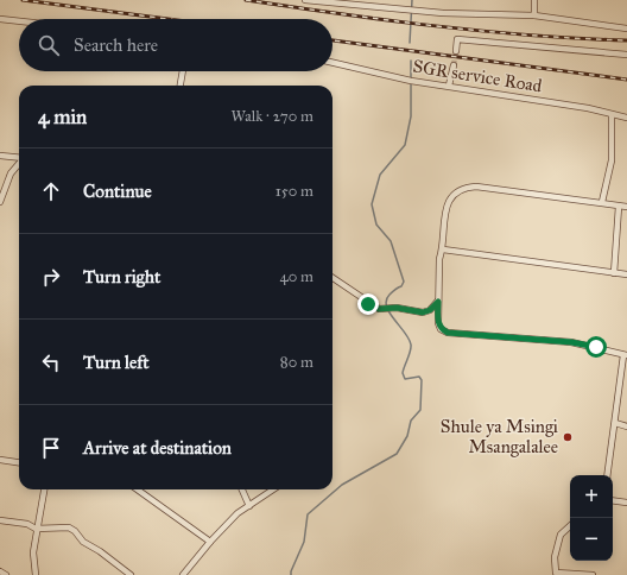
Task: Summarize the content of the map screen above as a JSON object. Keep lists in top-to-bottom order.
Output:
{
  "streets": {
    "street": ["SGR service Road"]
  },
  "places": ["Shule ya Msingi Msangalalee"],
  "page": {
    "search": "Search here",
    "heading": ["4 min", "Walk · 270 m"],
    "list": [
      ["Continue", "150 m"],
      ["Turn right", "40 m"],
      ["Turn left", "80 m"],
      "Arrive at destination"
    ],
    "map_buttons": ["+", "−"]
  }
}
